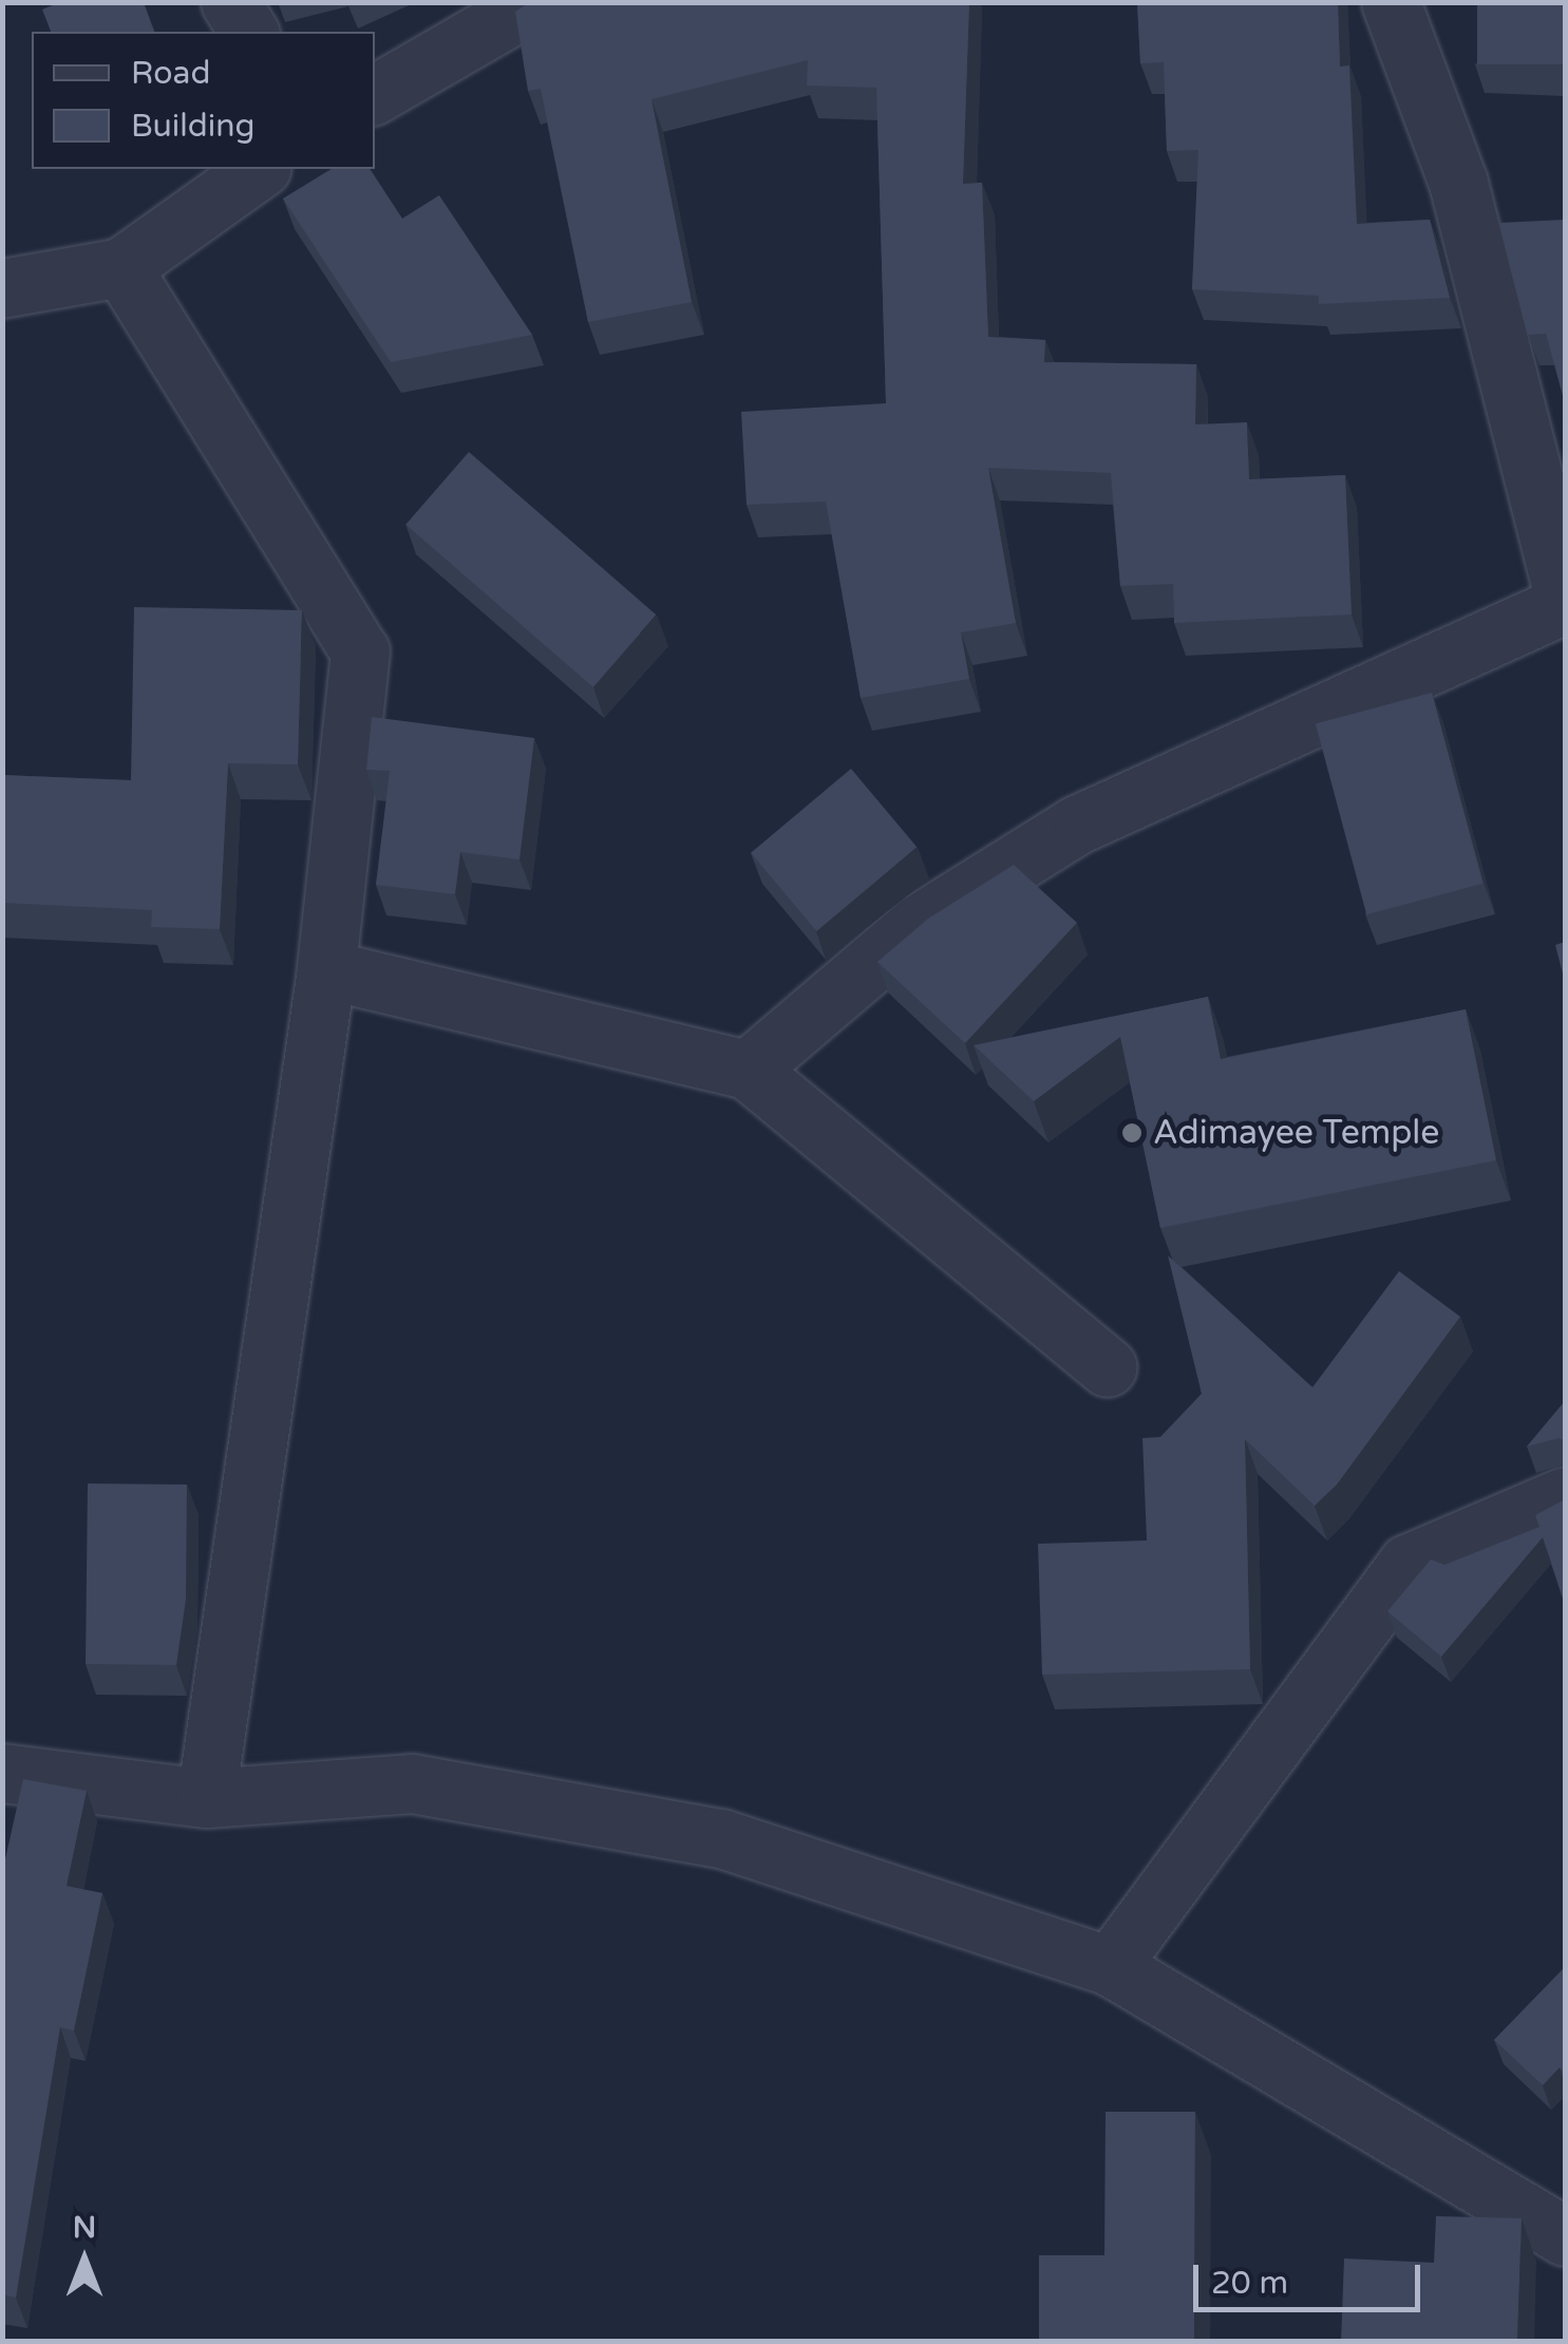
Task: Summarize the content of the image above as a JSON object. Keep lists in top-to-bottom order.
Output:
{
  "places": ["Adimayee Temple"],
  "legend": ["Road", "Building"],
  "scale_bar": "20 m",
  "north": "top"
}
